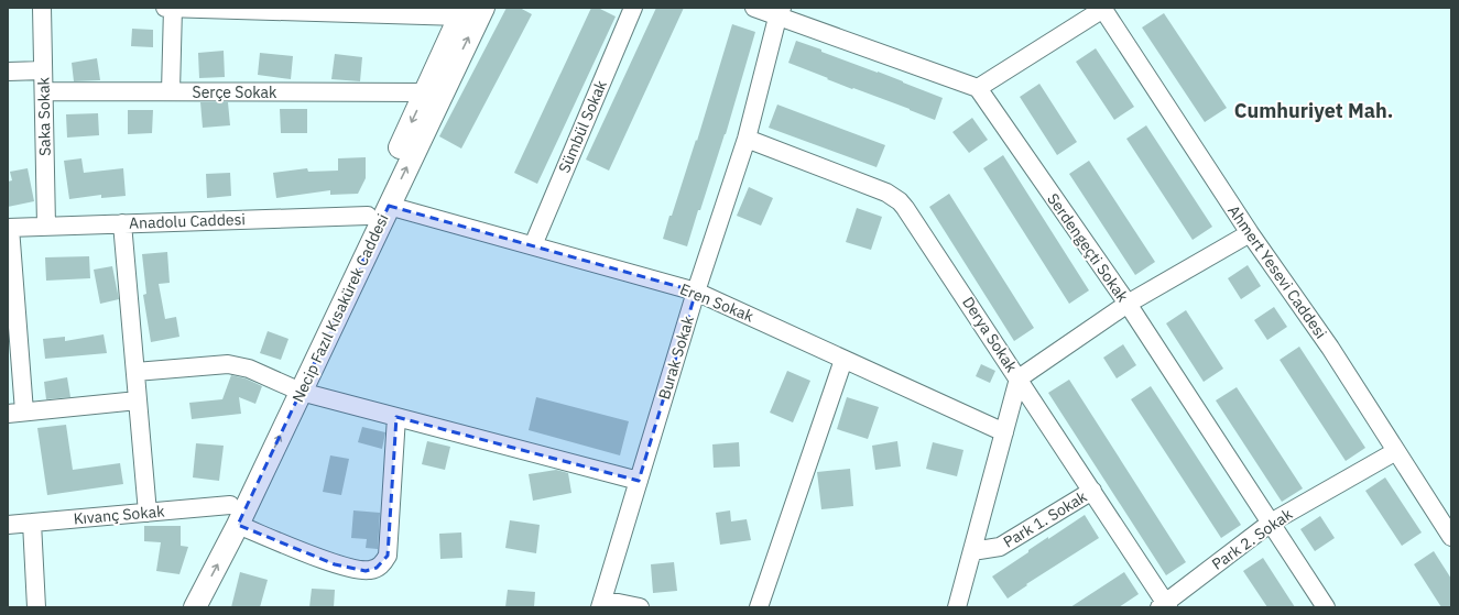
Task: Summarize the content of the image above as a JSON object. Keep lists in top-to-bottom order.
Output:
{
  "streets": {
    "street": [
      "Serçe Sokak",
      "Saka Sokak",
      "Sümbül Sokak",
      "Anadolu Caddesi",
      "Serdengeçti Sokak",
      "Ahmert Yesevi Caddesi",
      "Eren Sokak",
      "Necip Fazıl Kısakürek Caddesi",
      "Derya Sokak",
      "Burak Sokak",
      "Kıvanç Sokak",
      "Park 1. Sokak",
      "Park 2. Sokak"
    ]
  },
  "crossings": [
    ["Serçe Sokak", "Saka Sokak"],
    ["Serçe Sokak", "Necip Fazıl Kısakürek Caddesi"],
    ["Saka Sokak", "Anadolu Caddesi"],
    ["Sümbül Sokak", "Eren Sokak"],
    ["Anadolu Caddesi", "Necip Fazıl Kısakürek Caddesi"],
    ["Serdengeçti Sokak", "Park 2. Sokak"],
    ["Ahmert Yesevi Caddesi", "Park 2. Sokak"],
    ["Eren Sokak", "Necip Fazıl Kısakürek Caddesi"],
    ["Eren Sokak", "Burak Sokak"],
    ["Necip Fazıl Kısakürek Caddesi", "Kıvanç Sokak"],
    ["Derya Sokak", "Burak Sokak"],
    ["Derya Sokak", "Park 1. Sokak"],
    ["Derya Sokak", "Park 2. Sokak"]
  ],
  "districts": ["Cumhuriyet Mah."]
}
